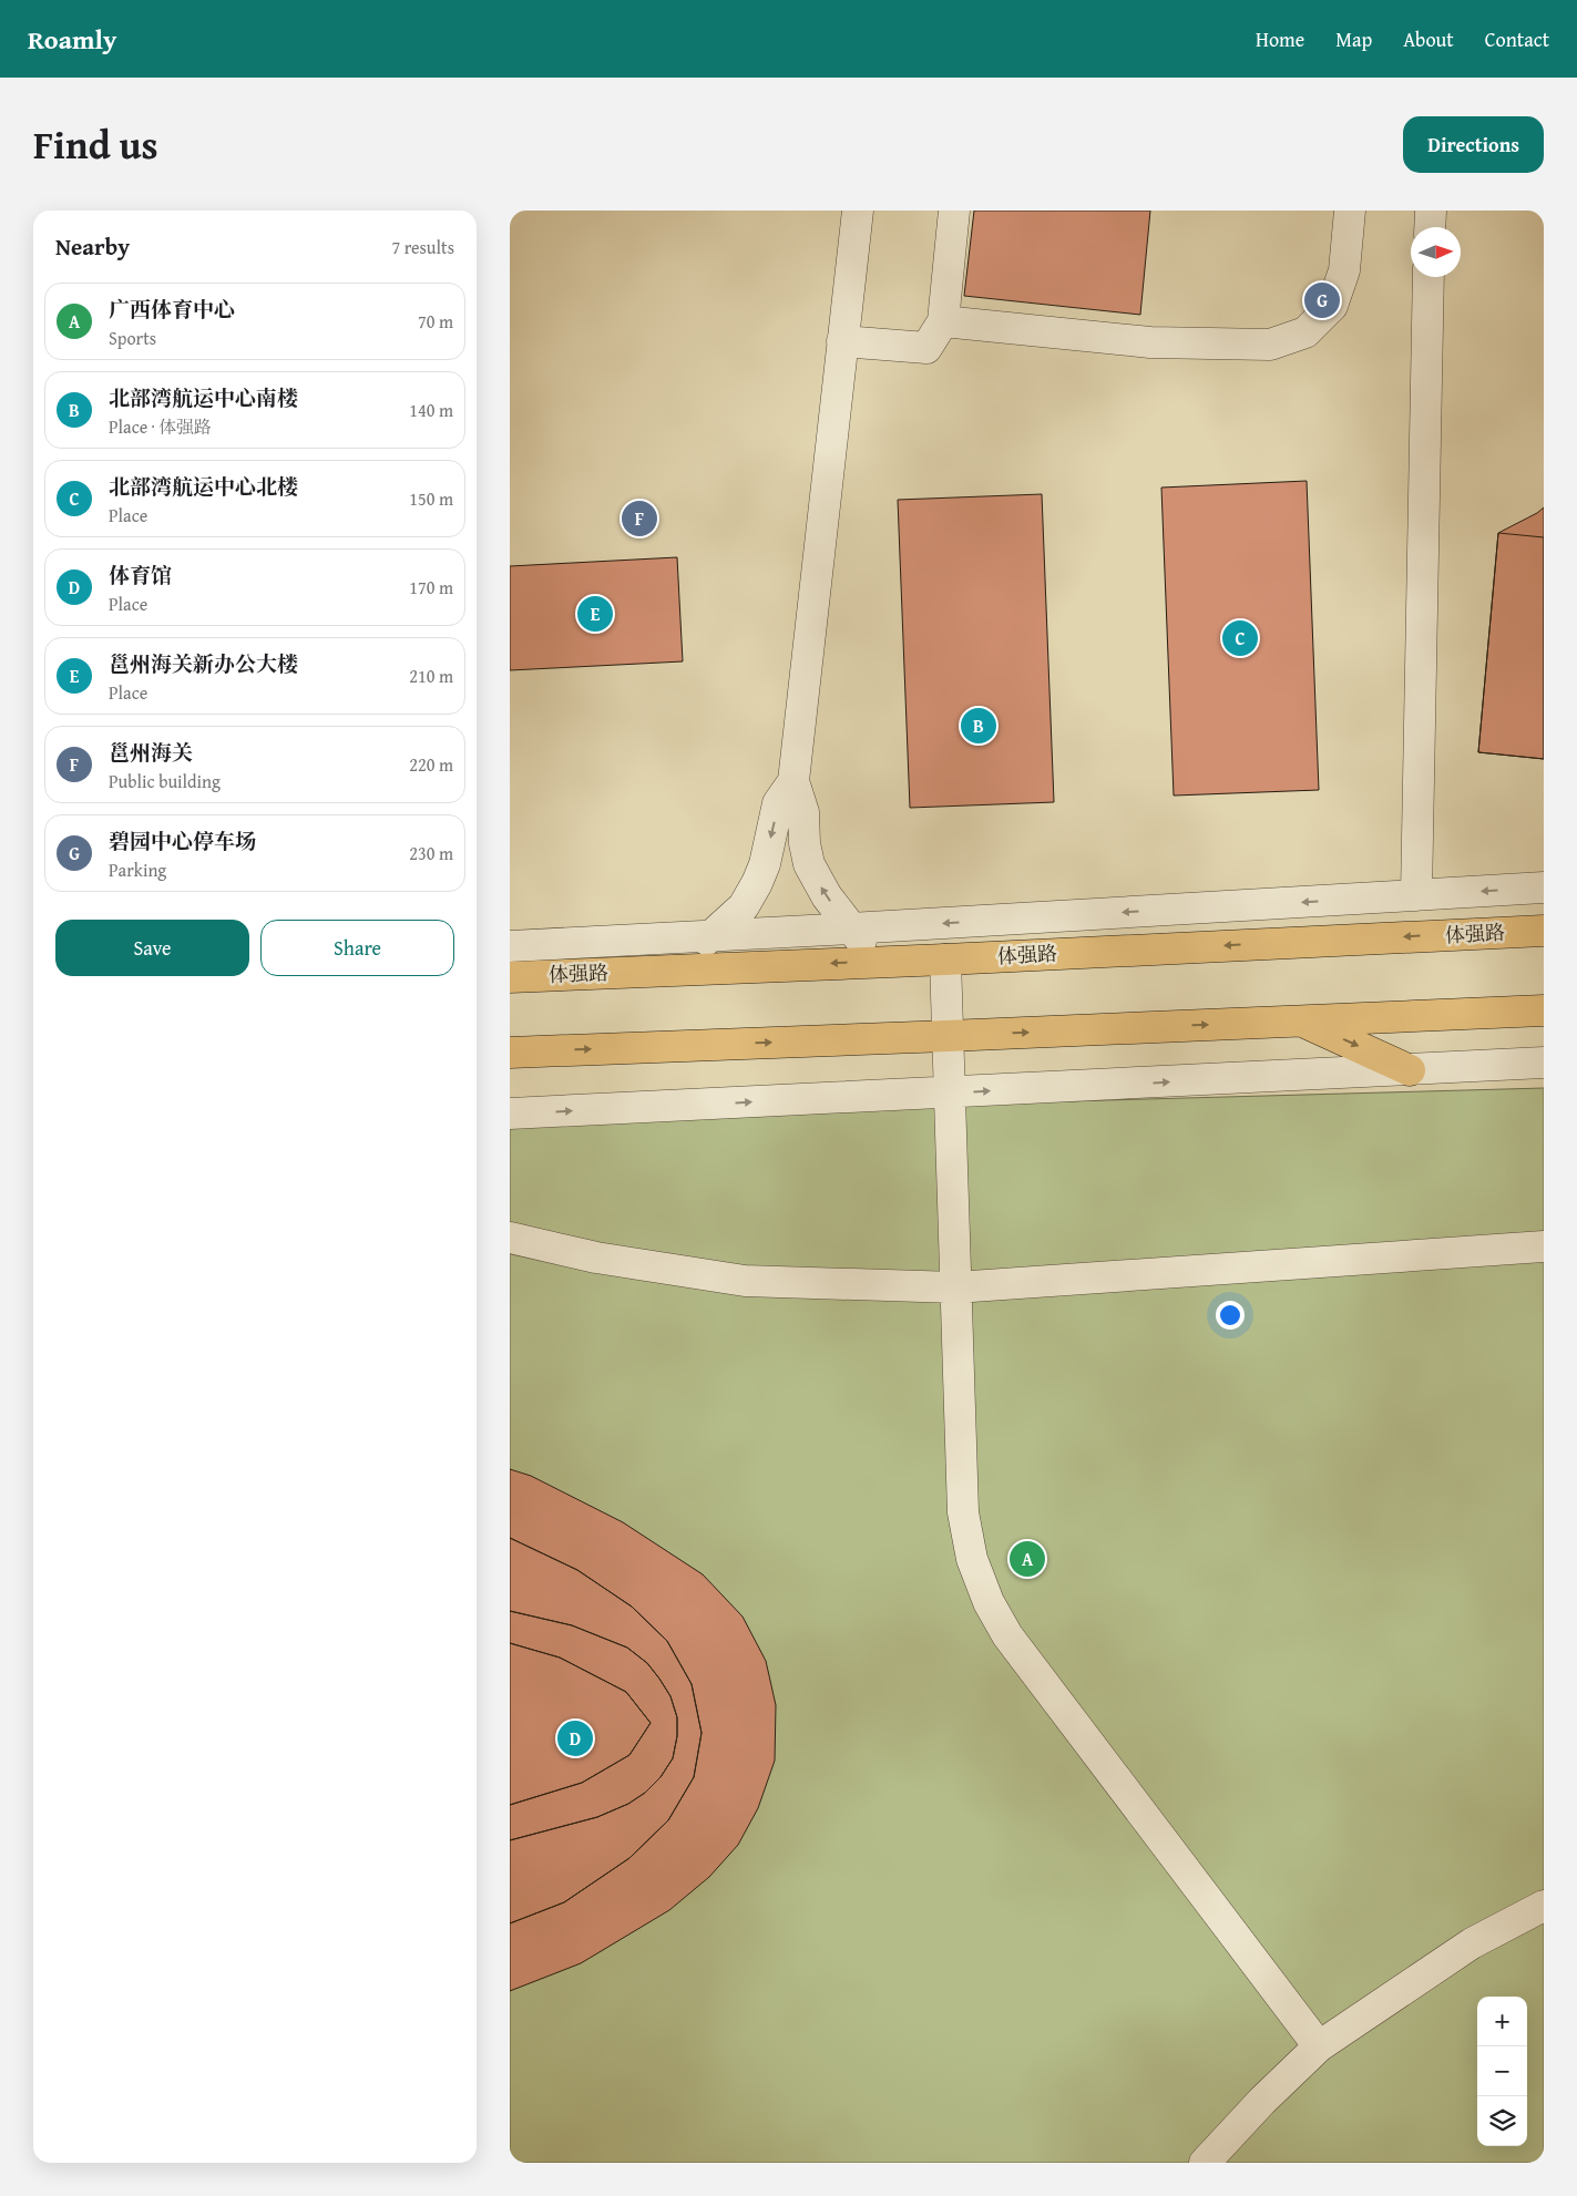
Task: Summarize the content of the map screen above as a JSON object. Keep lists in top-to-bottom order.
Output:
{
  "streets": {
    "main road": ["体强路"]
  },
  "north": "right",
  "page": {
    "header": "Roamly",
    "nav": [
      "Home",
      "Map",
      "About",
      "Contact"
    ],
    "title": "Find us",
    "buttons": [
      "Directions",
      ["Save", "Share"]
    ],
    "heading": ["Nearby", "7 results"],
    "pins": [
      "G",
      "F",
      "E",
      "C",
      "B",
      "A",
      "D"
    ],
    "list": [
      {
        "mark": "A",
        "name": "广西体育中心",
        "note": "Sports",
        "value": "70 m"
      },
      {
        "mark": "B",
        "name": "北部湾航运中心南楼",
        "note": "Place · 体强路",
        "value": "140 m"
      },
      {
        "mark": "C",
        "name": "北部湾航运中心北楼",
        "note": "Place",
        "value": "150 m"
      },
      {
        "mark": "D",
        "name": "体育馆",
        "note": "Place",
        "value": "170 m"
      },
      {
        "mark": "E",
        "name": "邕州海关新办公大楼",
        "note": "Place",
        "value": "210 m"
      },
      {
        "mark": "F",
        "name": "邕州海关",
        "note": "Public building",
        "value": "220 m"
      },
      {
        "mark": "G",
        "name": "碧园中心停车场",
        "note": "Parking",
        "value": "230 m"
      }
    ],
    "map_buttons": ["+", "−"]
  }
}
